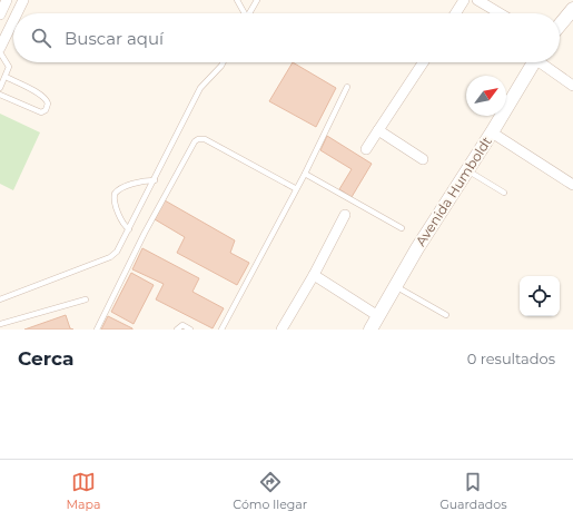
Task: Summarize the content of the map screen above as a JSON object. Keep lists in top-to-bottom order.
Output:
{
  "streets": {
    "street": ["Avenida Humboldt"]
  },
  "north": "top right",
  "page": {
    "search": "Buscar aquí",
    "heading": ["Cerca", "0 resultados"],
    "nav": ["Mapa", "Cómo llegar", "Guardados"]
  }
}
